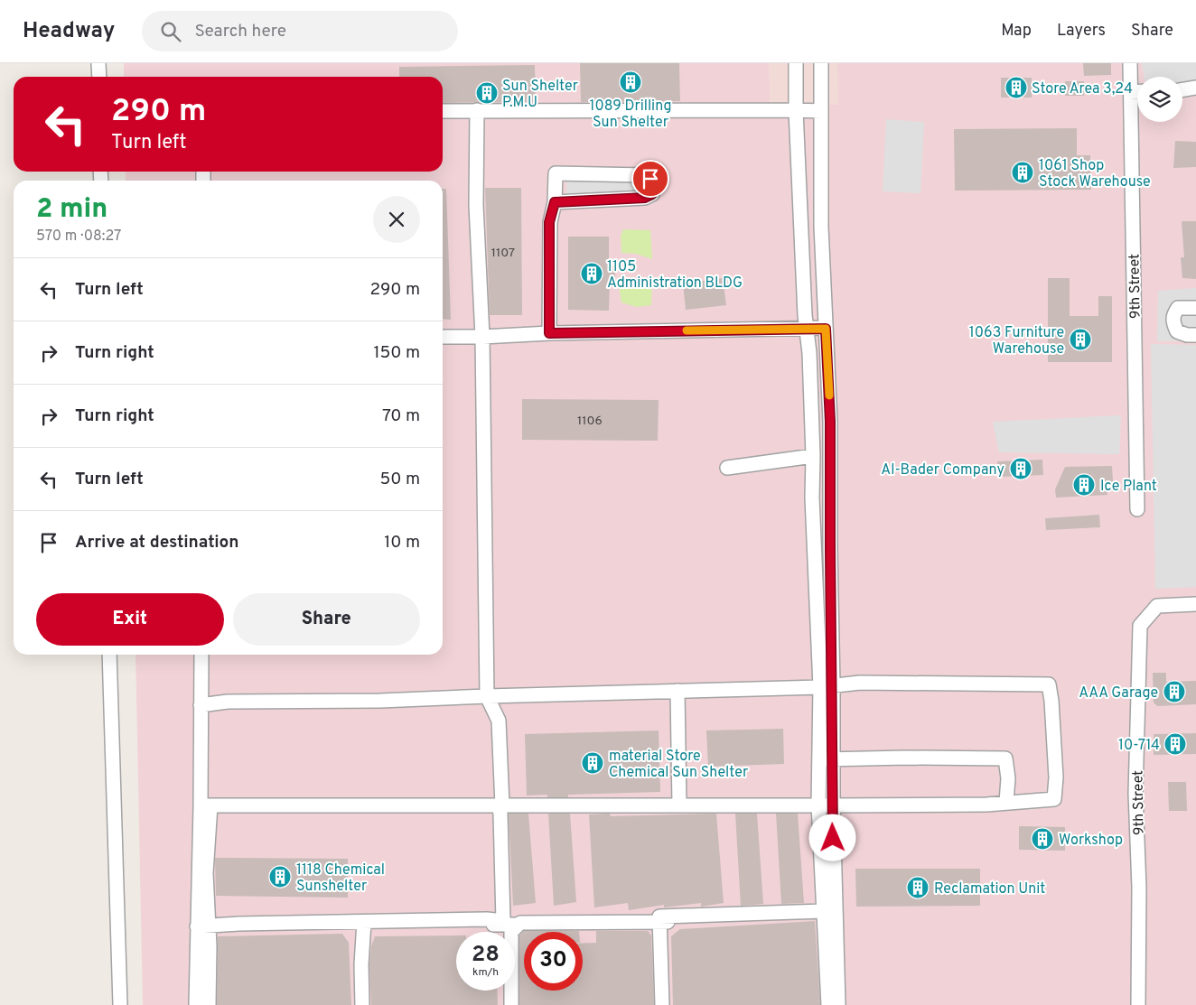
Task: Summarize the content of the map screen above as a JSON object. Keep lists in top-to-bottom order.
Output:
{
  "streets": {
    "street": ["9th Street"]
  },
  "places": {
    "building": [
      "1089 Drilling Sun Shelter",
      "Store Area 3,24",
      "Sun Shelter P.M.U",
      "1061 Shop Stock Warehouse",
      "1105 Administration BLDG",
      "1063 Furniture Warehouse",
      "Al-Bader Company",
      "Ice Plant",
      "AAA Garage",
      "10-714",
      "material Store Chemical Sun Shelter",
      "Workshop",
      "1118 Chemical Sunshelter",
      "Reclamation Unit"
    ]
  },
  "house_numbers": ["1107", "1106"],
  "page": {
    "header": "Headway",
    "search": "Search here",
    "nav": ["Map", "Layers", "Share"],
    "turn": ["290 m", "Turn left"],
    "heading": ["2 min", "570 m · 08:27"],
    "list": [
      {
        "name": "Turn left",
        "value": "290 m"
      },
      {
        "name": "Turn right",
        "value": "150 m"
      },
      {
        "name": "Turn right",
        "value": "70 m"
      },
      {
        "name": "Turn left",
        "value": "50 m"
      },
      {
        "name": "Arrive at destination",
        "value": "10 m"
      }
    ],
    "buttons": ["Exit", "Share"],
    "speed": "28 km/h",
    "limit": "30"
  }
}
